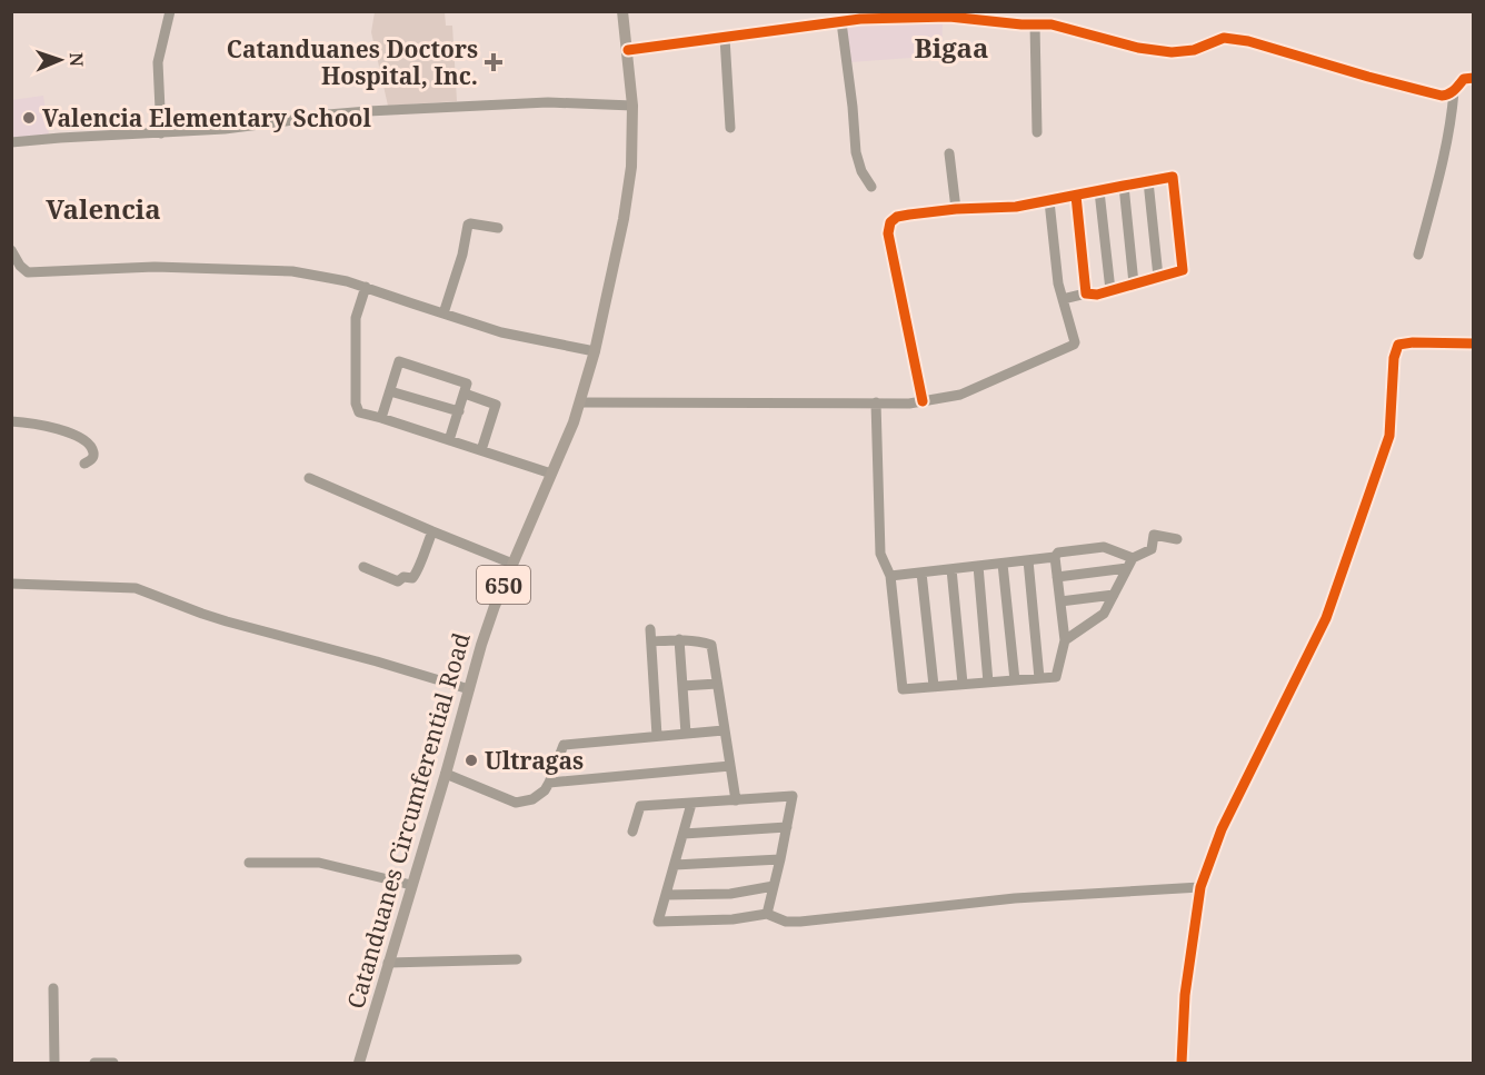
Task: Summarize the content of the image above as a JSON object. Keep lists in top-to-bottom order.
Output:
{
  "streets": {
    "main road": ["650", "Catanduanes Circumferential Road"]
  },
  "districts": ["Bigaa", "Valencia"],
  "places": {
    "health": ["Catanduanes Doctors Hospital, Inc."],
    "other": ["Valencia Elementary School", "Ultragas"]
  },
  "north": "right"
}
